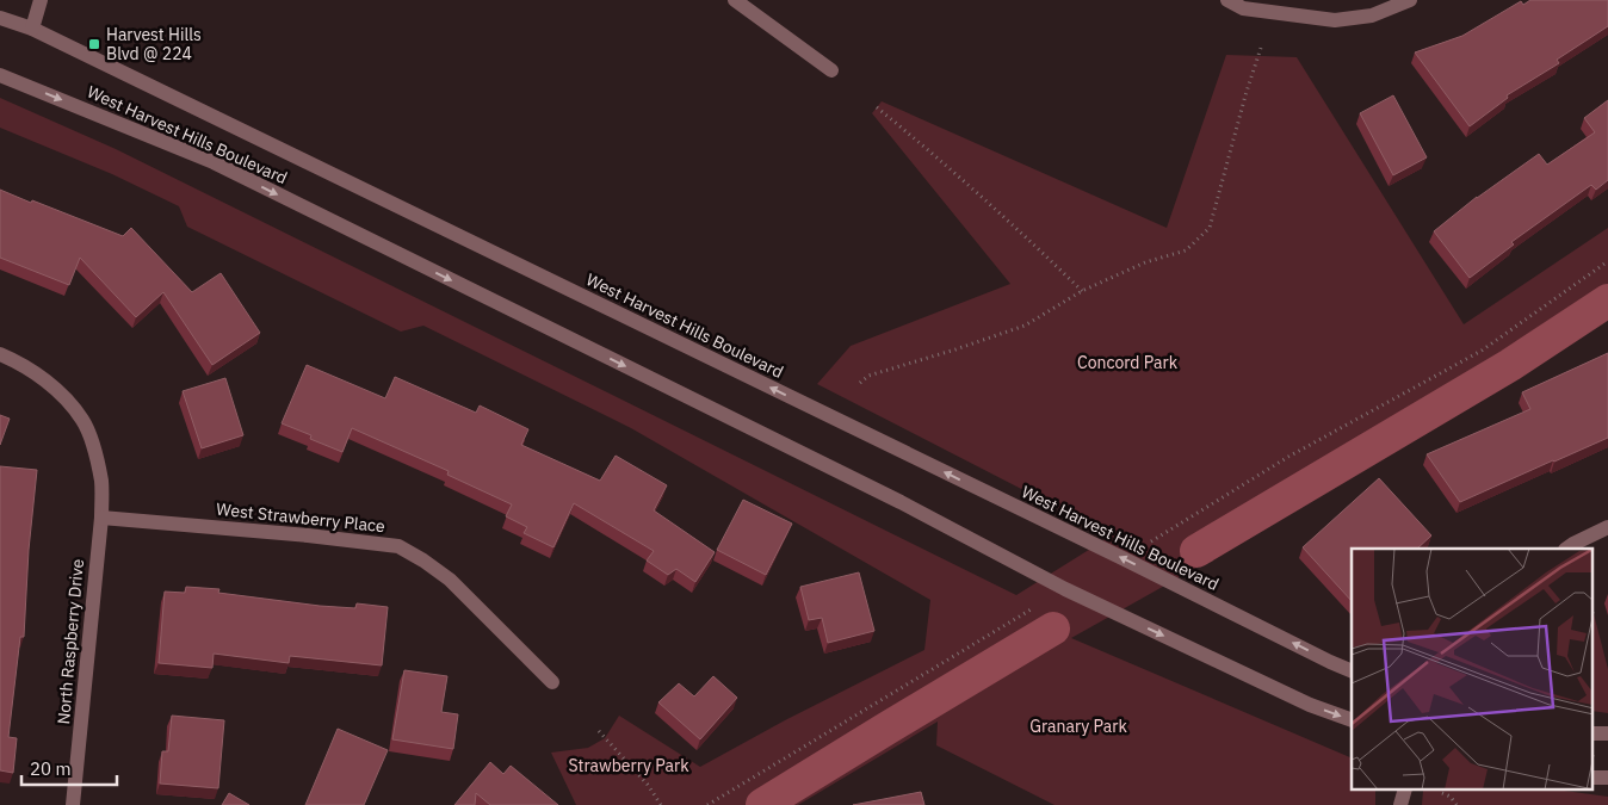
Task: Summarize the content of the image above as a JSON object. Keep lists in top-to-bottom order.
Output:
{
  "streets": {
    "street": ["West Harvest Hills Boulevard", "West Strawberry Place", "North Raspberry Drive"]
  },
  "crossings": [
    ["West Strawberry Place", "North Raspberry Drive"]
  ],
  "parks": ["Concord Park", "Granary Park", "Strawberry Park"],
  "places": {
    "transit": ["Harvest Hills Blvd @ 224"]
  },
  "scale_bar": "20 m"
}
